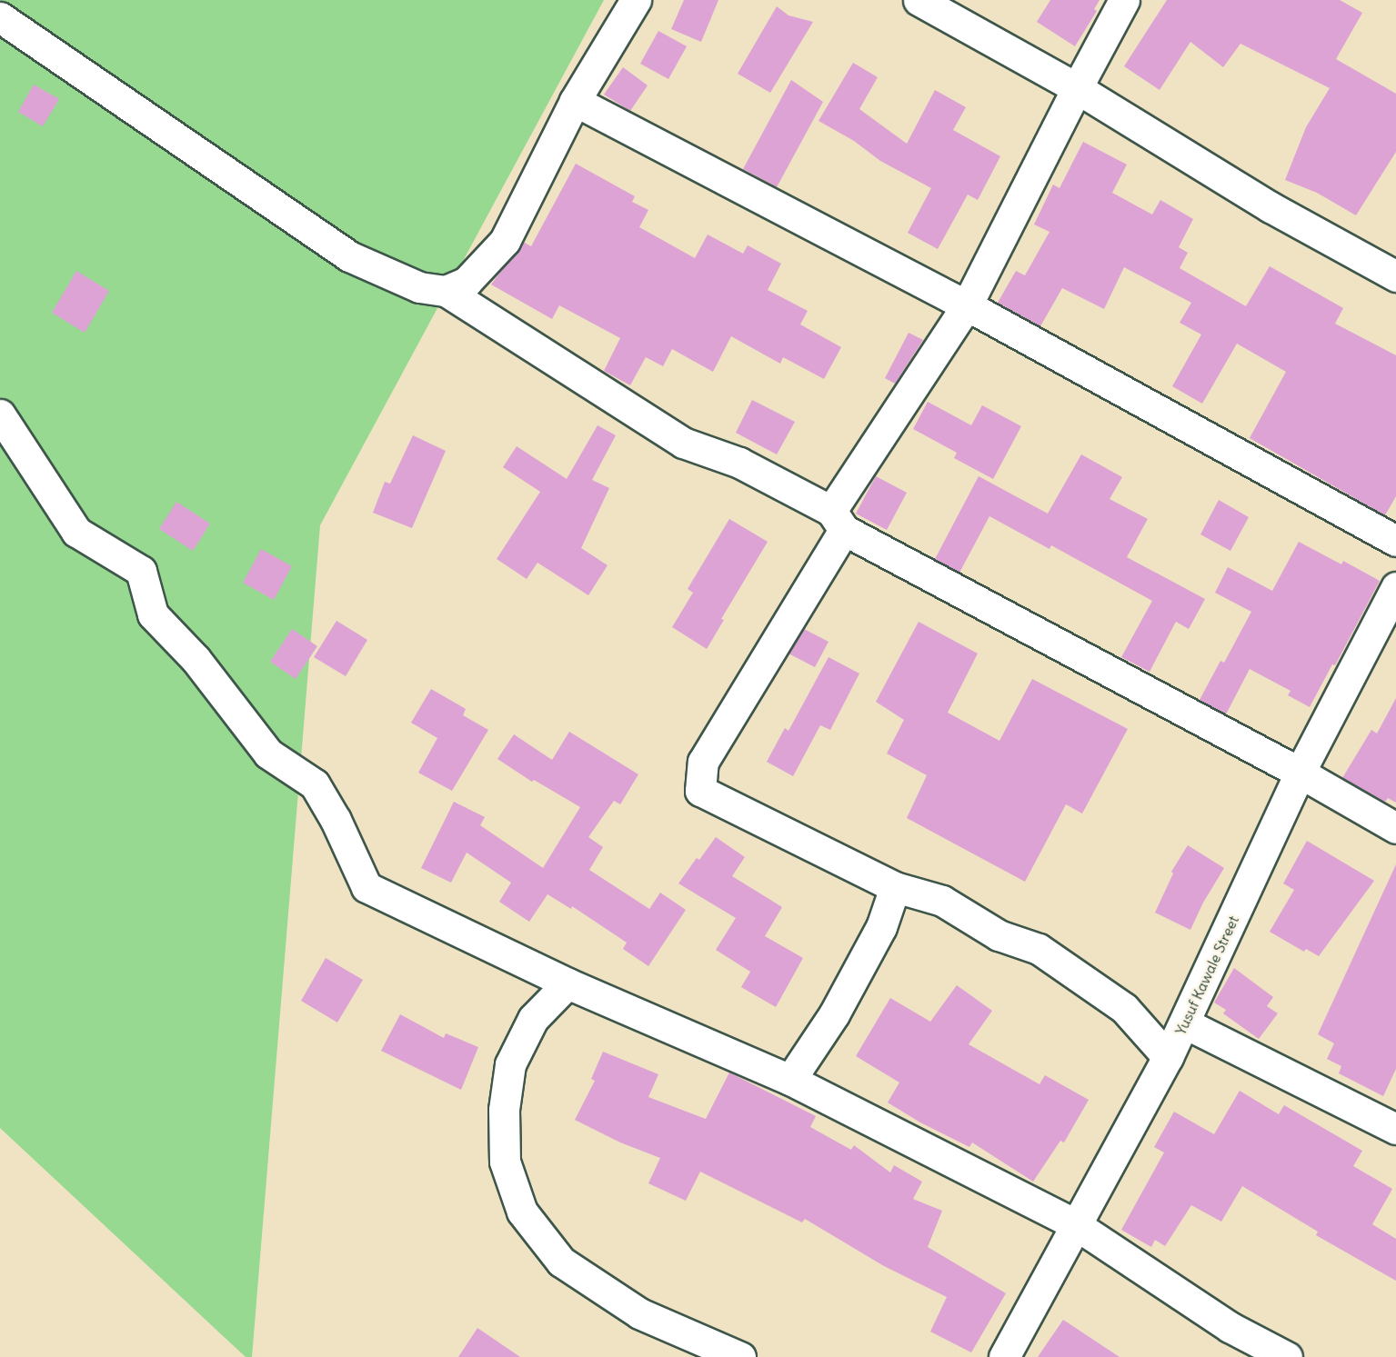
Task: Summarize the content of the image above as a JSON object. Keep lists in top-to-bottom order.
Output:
{
  "streets": {
    "street": ["Yusuf Kawale Street"]
  }
}
